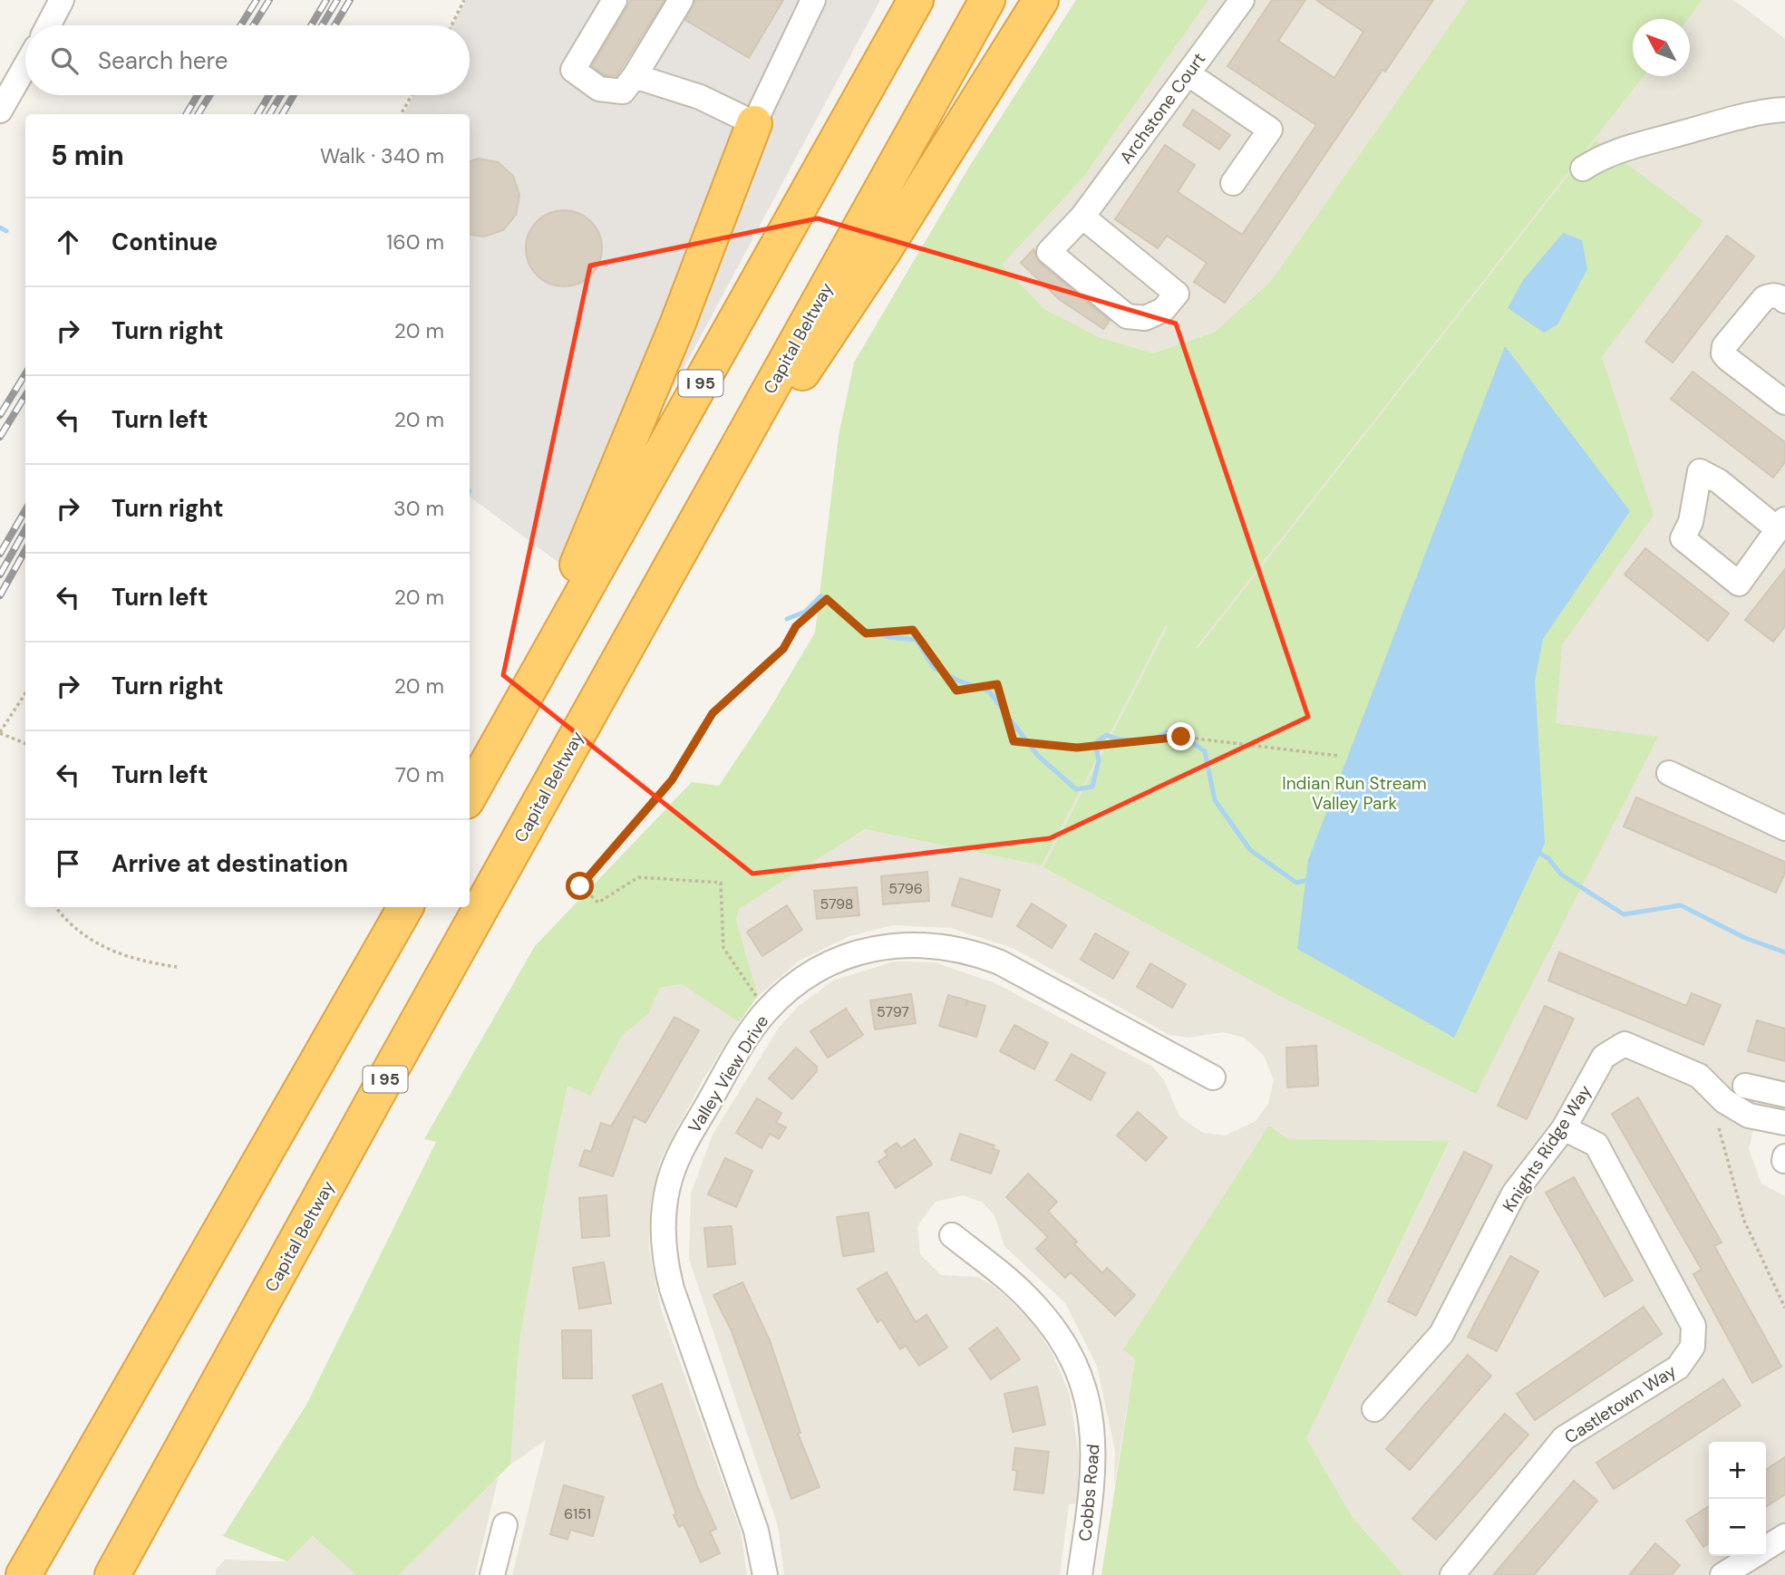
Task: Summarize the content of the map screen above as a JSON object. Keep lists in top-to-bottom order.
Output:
{
  "streets": {
    "highway": ["Capital Beltway", "I 95"],
    "street": [
      "Archstone Court",
      "Valley View Drive",
      "Knights Ridge Way",
      "Castletown Way",
      "Cobbs Road"
    ]
  },
  "crossings": [
    ["Knights Ridge Way", "Castletown Way"]
  ],
  "parks": ["Indian Run Stream Valley Park"],
  "house_numbers": [
    "5796",
    "5798",
    "5797",
    "6151"
  ],
  "north": "top left",
  "page": {
    "search": "Search here",
    "heading": ["5 min", "Walk · 340 m"],
    "list": [
      ["Continue", "160 m"],
      ["Turn right", "20 m"],
      ["Turn left", "20 m"],
      ["Turn right", "30 m"],
      ["Turn left", "20 m"],
      ["Turn right", "20 m"],
      ["Turn left", "70 m"],
      "Arrive at destination"
    ],
    "map_buttons": ["+", "−"]
  }
}
